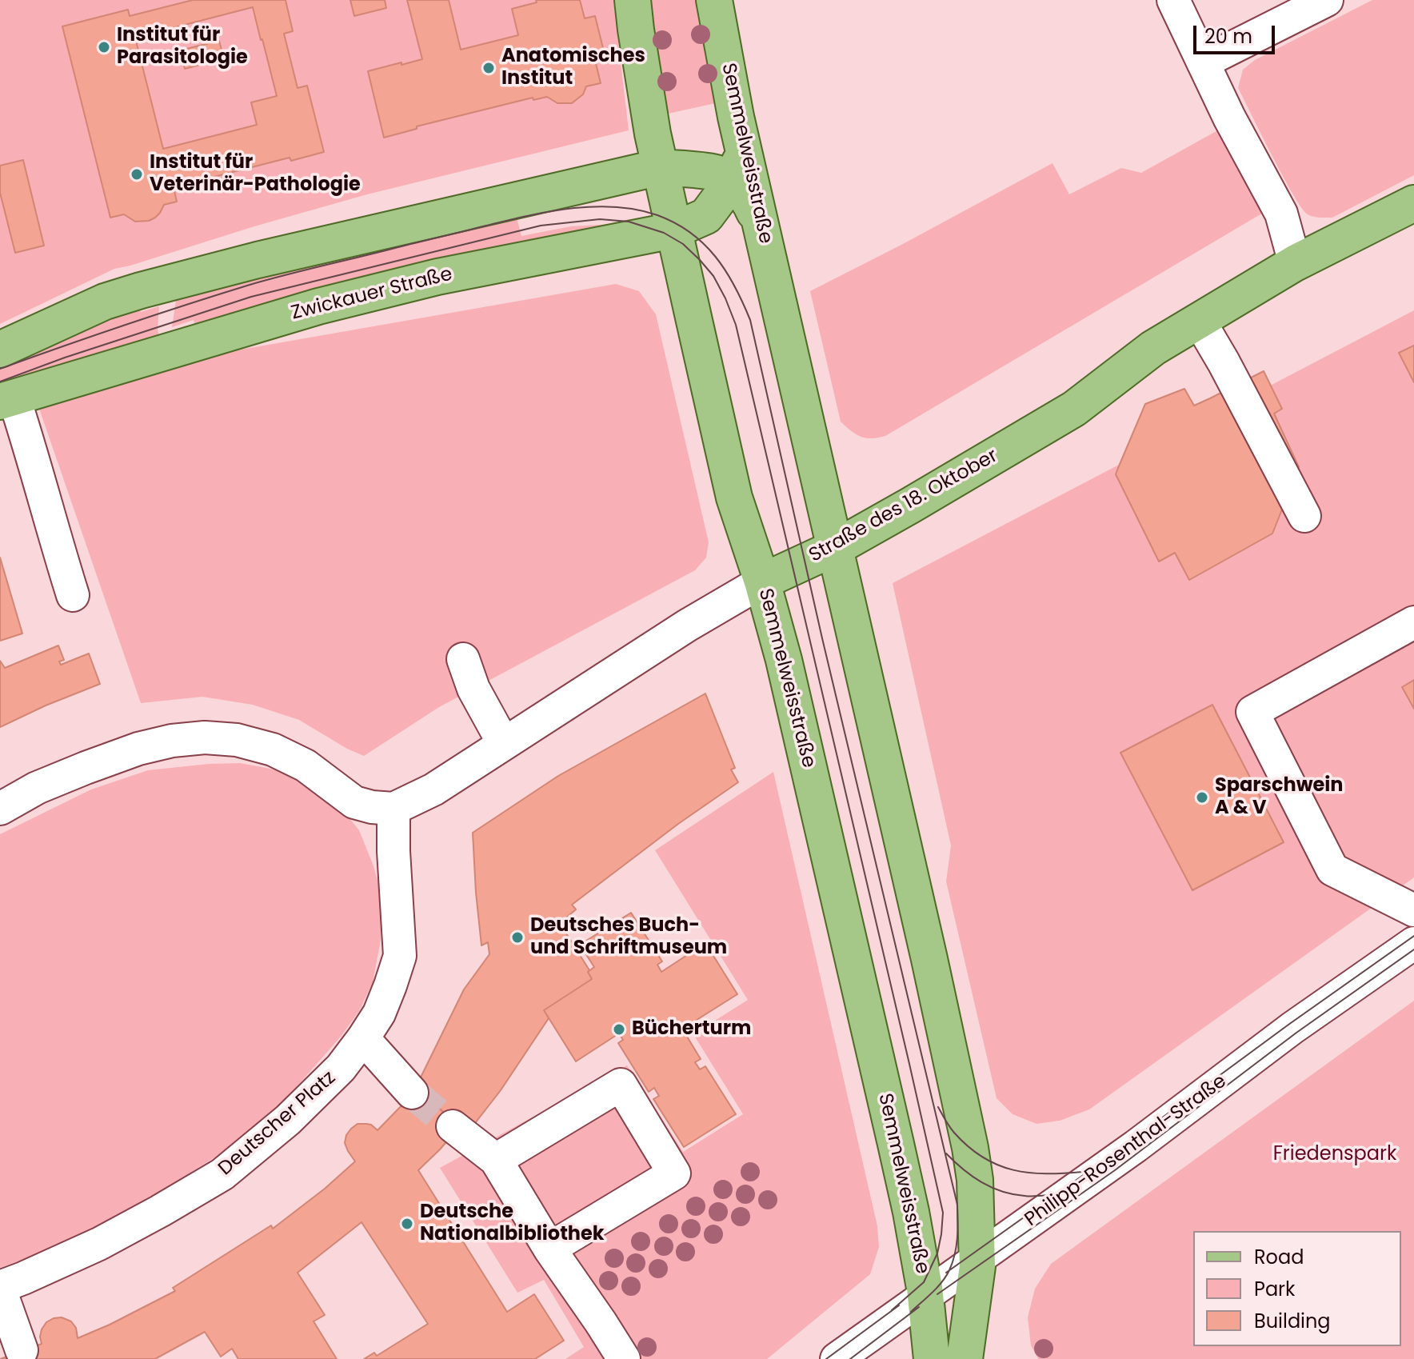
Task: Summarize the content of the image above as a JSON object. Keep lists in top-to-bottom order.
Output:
{
  "streets": {
    "main road": ["Semmelweisstraße", "Zwickauer Straße", "Straße des 18. Oktober"],
    "street": ["Deutscher Platz", "Philipp-Rosenthal-Straße"]
  },
  "crossings": [
    ["Semmelweisstraße", "Zwickauer Straße"],
    ["Semmelweisstraße", "Straße des 18. Oktober"],
    ["Semmelweisstraße", "Philipp-Rosenthal-Straße"],
    ["Straße des 18. Oktober", "Deutscher Platz"]
  ],
  "parks": ["Friedenspark"],
  "places": [
    "Institut für Parasitologie",
    "Anatomisches Institut",
    "Institut für Veterinär-Pathologie",
    "Sparschwein A & V",
    "Deutsches Buch- und Schriftmuseum",
    "Bücherturm",
    "Deutsche Nationalbibliothek"
  ],
  "legend": ["Road", "Park", "Building"],
  "scale_bar": "20 m"
}
